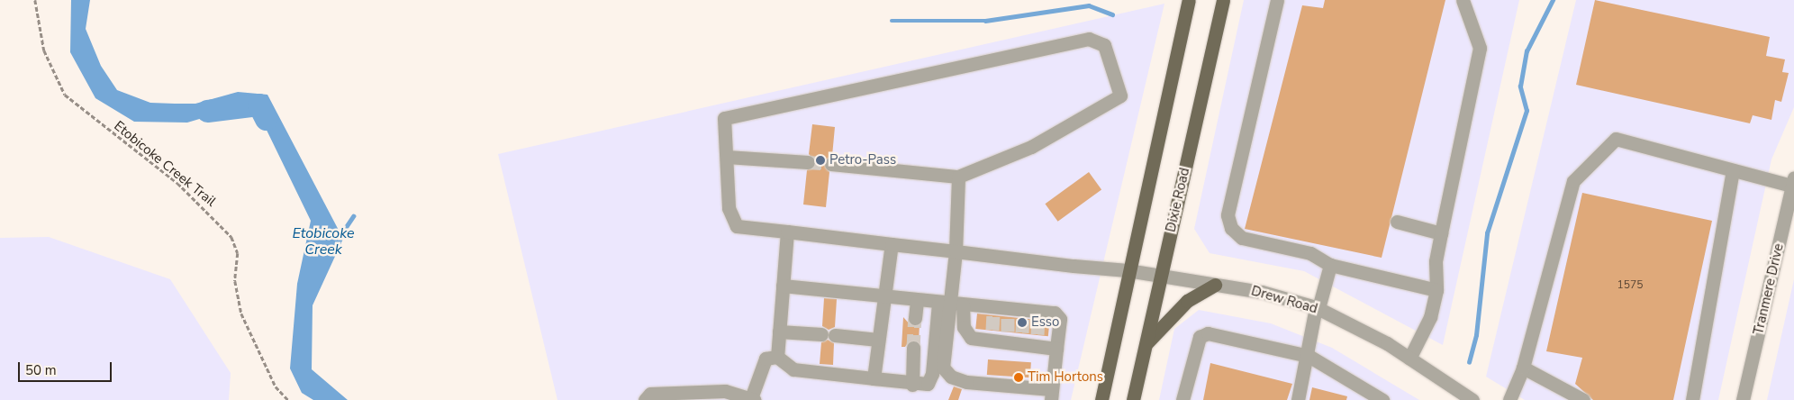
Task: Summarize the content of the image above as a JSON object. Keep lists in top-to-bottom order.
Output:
{
  "streets": {
    "main road": ["Dixie Road"],
    "street": ["Tranmere Drive", "Drew Road"],
    "path": ["Etobicoke Creek Trail"]
  },
  "crossings": [
    ["Dixie Road", "Drew Road"]
  ],
  "water": ["Etobicoke Creek"],
  "places": ["Petro-Pass", "Esso", "Tim Hortons"],
  "house_numbers": ["1575"],
  "scale_bar": "50 m"
}
